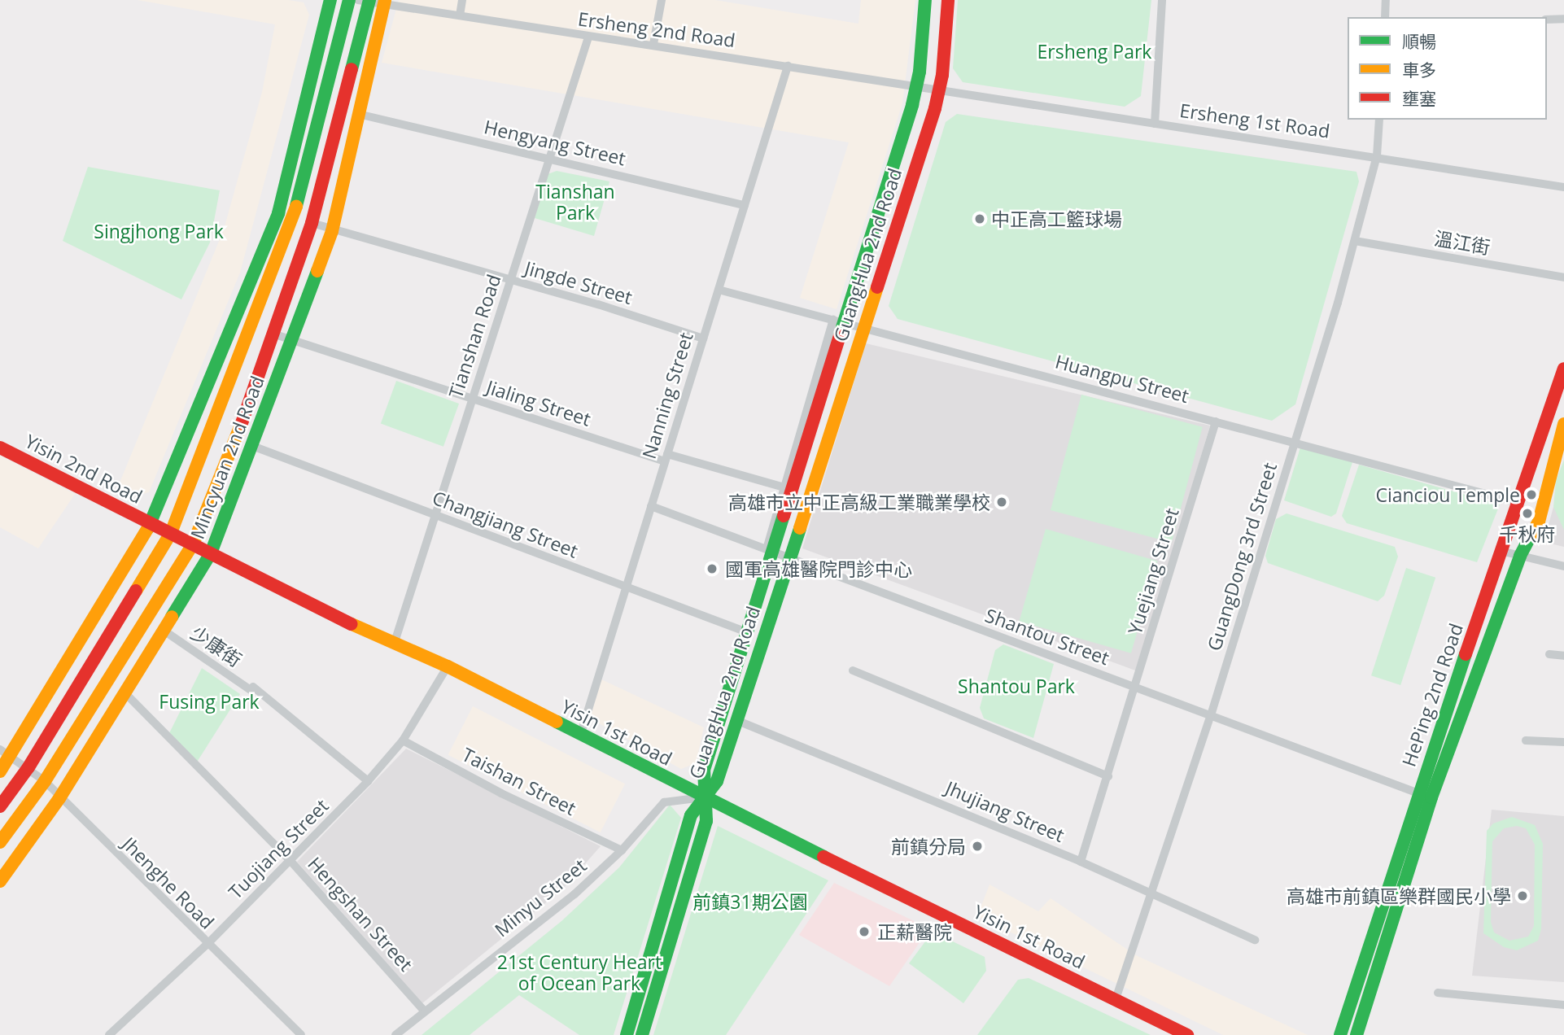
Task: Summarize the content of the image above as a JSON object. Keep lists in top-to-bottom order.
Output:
{
  "streets": {
    "street": [
      "Ersheng 2nd Road",
      "Ersheng 1st Road",
      "Hengyang Street",
      "溫江街",
      "GuangHua 2nd Road",
      "Jingde Street",
      "Tianshan Road",
      "Huangpu Street",
      "Nanning Street",
      "Jialing Street",
      "Mincyuan 2nd Road",
      "Yisin 2nd Road",
      "Changjiang Street",
      "GuangDong 3rd Street",
      "Yuejiang Street",
      "Shantou Street",
      "少康街",
      "HePing 2nd Road",
      "Yisin 1st Road",
      "Taishan Street",
      "Jhujiang Street",
      "Tuojiang Street",
      "Jhenghe Road",
      "Minyu Street",
      "Hengshan Street"
    ]
  },
  "crossings": [
    ["Ersheng 2nd Road", "Ersheng 1st Road"],
    ["Ersheng 2nd Road", "GuangHua 2nd Road"],
    ["Ersheng 2nd Road", "Tianshan Road"],
    ["Ersheng 2nd Road", "Nanning Street"],
    ["Ersheng 2nd Road", "Mincyuan 2nd Road"],
    ["Ersheng 1st Road", "GuangHua 2nd Road"],
    ["Ersheng 1st Road", "GuangDong 3rd Street"],
    ["Hengyang Street", "Tianshan Road"],
    ["Hengyang Street", "Nanning Street"],
    ["Hengyang Street", "Mincyuan 2nd Road"],
    ["溫江街", "GuangDong 3rd Street"],
    ["GuangHua 2nd Road", "Huangpu Street"],
    ["GuangHua 2nd Road", "Changjiang Street"],
    ["GuangHua 2nd Road", "Shantou Street"],
    ["GuangHua 2nd Road", "Yisin 1st Road"],
    ["GuangHua 2nd Road", "Jhujiang Street"],
    ["GuangHua 2nd Road", "Minyu Street"],
    ["Jingde Street", "Tianshan Road"],
    ["Jingde Street", "Nanning Street"],
    ["Jingde Street", "Mincyuan 2nd Road"],
    ["Tianshan Road", "Jialing Street"],
    ["Tianshan Road", "Changjiang Street"],
    ["Tianshan Road", "Yisin 1st Road"],
    ["Huangpu Street", "Nanning Street"],
    ["Huangpu Street", "GuangDong 3rd Street"],
    ["Huangpu Street", "Yuejiang Street"],
    ["Huangpu Street", "HePing 2nd Road"],
    ["Nanning Street", "Jialing Street"],
    ["Nanning Street", "Changjiang Street"],
    ["Nanning Street", "Shantou Street"],
    ["Nanning Street", "Yisin 1st Road"],
    ["Jialing Street", "Mincyuan 2nd Road"],
    ["Mincyuan 2nd Road", "Changjiang Street"],
    ["Mincyuan 2nd Road", "少康街"],
    ["Mincyuan 2nd Road", "Yisin 1st Road"],
    ["Mincyuan 2nd Road", "Jhenghe Road"],
    ["Mincyuan 2nd Road", "Hengshan Street"],
    ["Yisin 2nd Road", "Yisin 1st Road"],
    ["GuangDong 3rd Street", "Shantou Street"],
    ["GuangDong 3rd Street", "Yisin 1st Road"],
    ["GuangDong 3rd Street", "Jhujiang Street"],
    ["Yuejiang Street", "Shantou Street"],
    ["Yuejiang Street", "Jhujiang Street"],
    ["Shantou Street", "HePing 2nd Road"],
    ["少康街", "Tuojiang Street"],
    ["Yisin 1st Road", "Tuojiang Street"],
    ["Yisin 1st Road", "Minyu Street"],
    ["Taishan Street", "Tuojiang Street"],
    ["Taishan Street", "Minyu Street"],
    ["Tuojiang Street", "Jhenghe Road"],
    ["Tuojiang Street", "Hengshan Street"],
    ["Minyu Street", "Hengshan Street"]
  ],
  "parks": [
    "Ersheng Park",
    "Tianshan Park",
    "Singjhong Park",
    "Shantou Park",
    "Fusing Park",
    "前鎮31期公園",
    "21st Century Heart of Ocean Park"
  ],
  "places": [
    "中正高工籃球場",
    "Cianciou Temple",
    "高雄市立中正高級工業職業學校",
    "千秋府",
    "國軍高雄醫院門診中心",
    "前鎮分局",
    "高雄市前鎮區樂群國民小學",
    "正薪醫院"
  ],
  "legend": ["順暢", "車多", "壅塞"]
}
